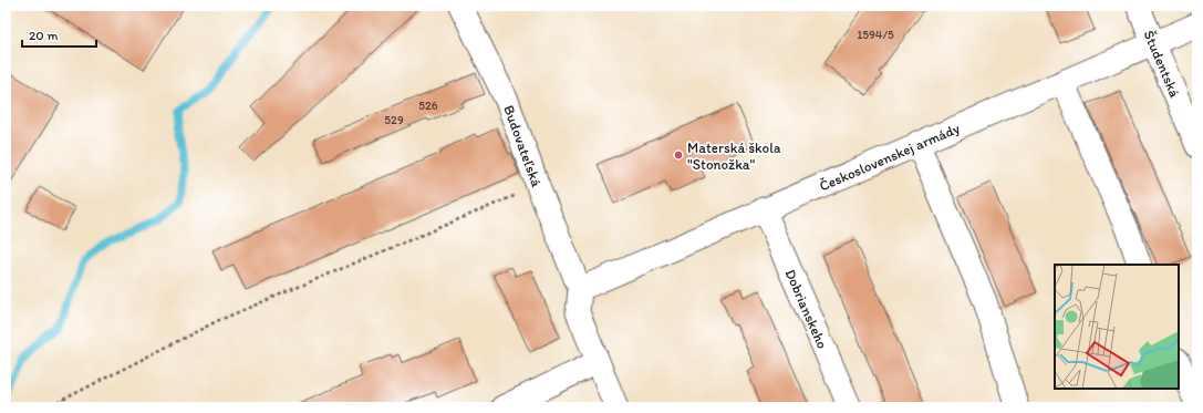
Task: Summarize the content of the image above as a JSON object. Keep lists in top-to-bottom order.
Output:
{
  "streets": {
    "street": [
      "Študentská",
      "Budovateľská",
      "Československej armády",
      "Dobrianskeho"
    ]
  },
  "crossings": [
    ["Študentská", "Československej armády"],
    ["Budovateľská", "Československej armády"],
    ["Československej armády", "Dobrianskeho"]
  ],
  "places": ["Materská škola \"Stonožka\""],
  "house_numbers": ["1594/5", "526", "529"],
  "scale_bar": "20 m"
}
